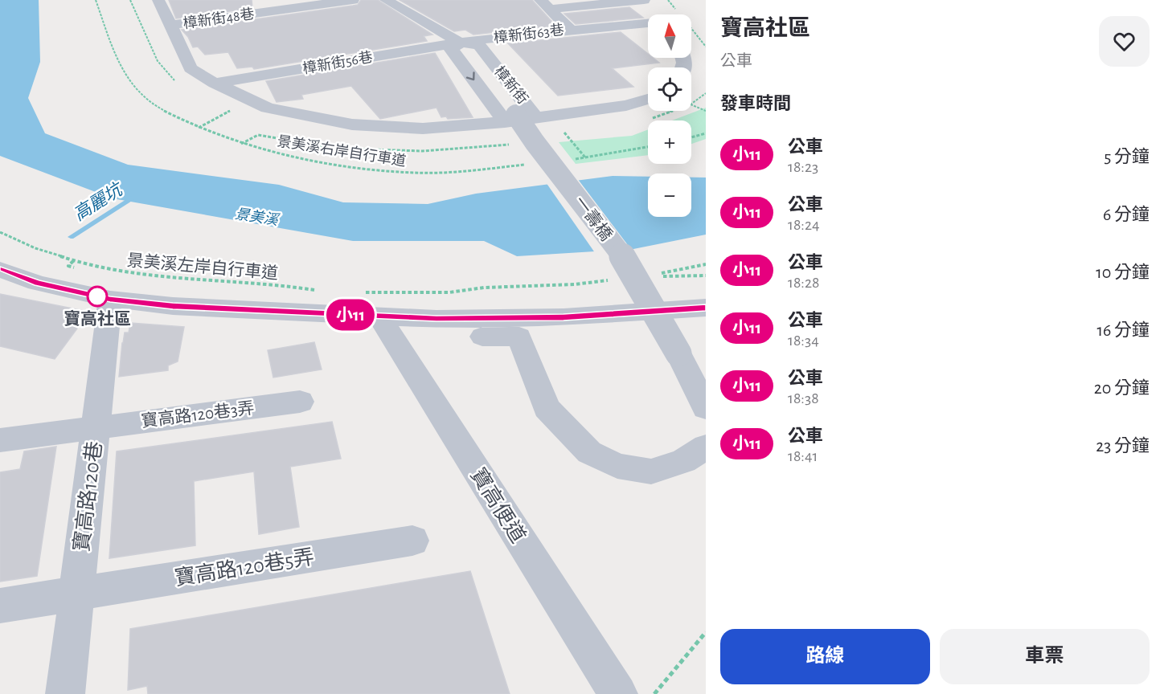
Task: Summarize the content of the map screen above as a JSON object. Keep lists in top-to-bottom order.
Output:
{
  "streets": {
    "street": [
      "樟新街48巷",
      "樟新街63巷",
      "樟新街56巷",
      "樟新街",
      "一壽橋",
      "寶高路120巷3弄",
      "寶高路120巷",
      "寶高便道",
      "寶高路120巷5弄"
    ],
    "path": ["景美溪右岸自行車道", "景美溪左岸自行車道"]
  },
  "crossings": [
    ["樟新街63巷", "樟新街56巷"],
    ["樟新街63巷", "樟新街"],
    ["樟新街56巷", "樟新街"],
    ["樟新街", "一壽橋"],
    ["景美溪右岸自行車道", "一壽橋"],
    ["寶高路120巷3弄", "寶高路120巷"],
    ["寶高路120巷", "寶高路120巷5弄"]
  ],
  "water": ["高麗坑", "景美溪"],
  "places": ["寶高社區"],
  "lines": ["bus line 小11"],
  "north": "top",
  "page": {
    "on_map": "小11",
    "heading": [
      ["寶高社區", "公車"],
      "發車時間"
    ],
    "map_buttons": ["+", "−"],
    "list": [
      {
        "mark": "小11",
        "name": "公車",
        "note": "18:23",
        "value": "5 分鐘"
      },
      {
        "mark": "小11",
        "name": "公車",
        "note": "18:24",
        "value": "6 分鐘"
      },
      {
        "mark": "小11",
        "name": "公車",
        "note": "18:28",
        "value": "10 分鐘"
      },
      {
        "mark": "小11",
        "name": "公車",
        "note": "18:34",
        "value": "16 分鐘"
      },
      {
        "mark": "小11",
        "name": "公車",
        "note": "18:38",
        "value": "20 分鐘"
      },
      {
        "mark": "小11",
        "name": "公車",
        "note": "18:41",
        "value": "23 分鐘"
      }
    ],
    "buttons": ["路線", "車票"]
  }
}
